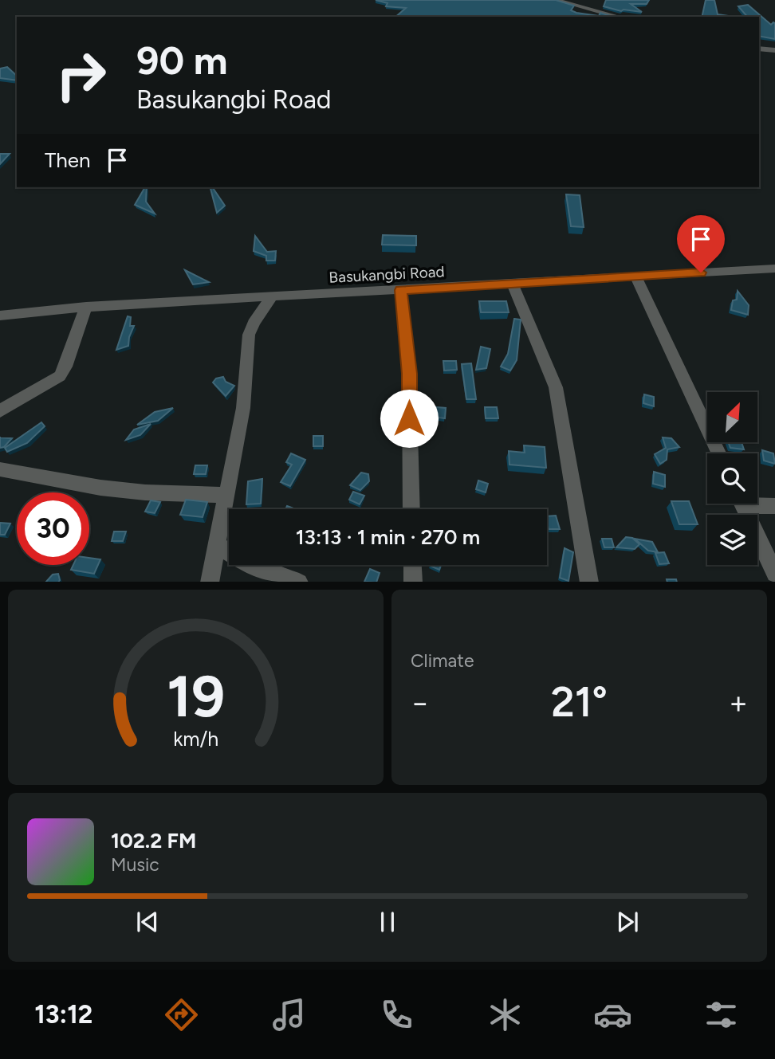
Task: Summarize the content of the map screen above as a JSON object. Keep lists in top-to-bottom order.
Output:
{
  "streets": {
    "street": ["Basukangbi Road"]
  },
  "north": "top right",
  "page": {
    "turn": ["90 m", "Basukangbi Road"],
    "then": "Then",
    "limit": "30",
    "trip": "13:13 · 1 min · 270 m",
    "tile": "Climate",
    "heat": ["−", "21°", "+"],
    "song": ["102.2 FM", "Music"],
    "tabs": "13:12",
    "gauge": ["19", "km/h"]
  }
}
